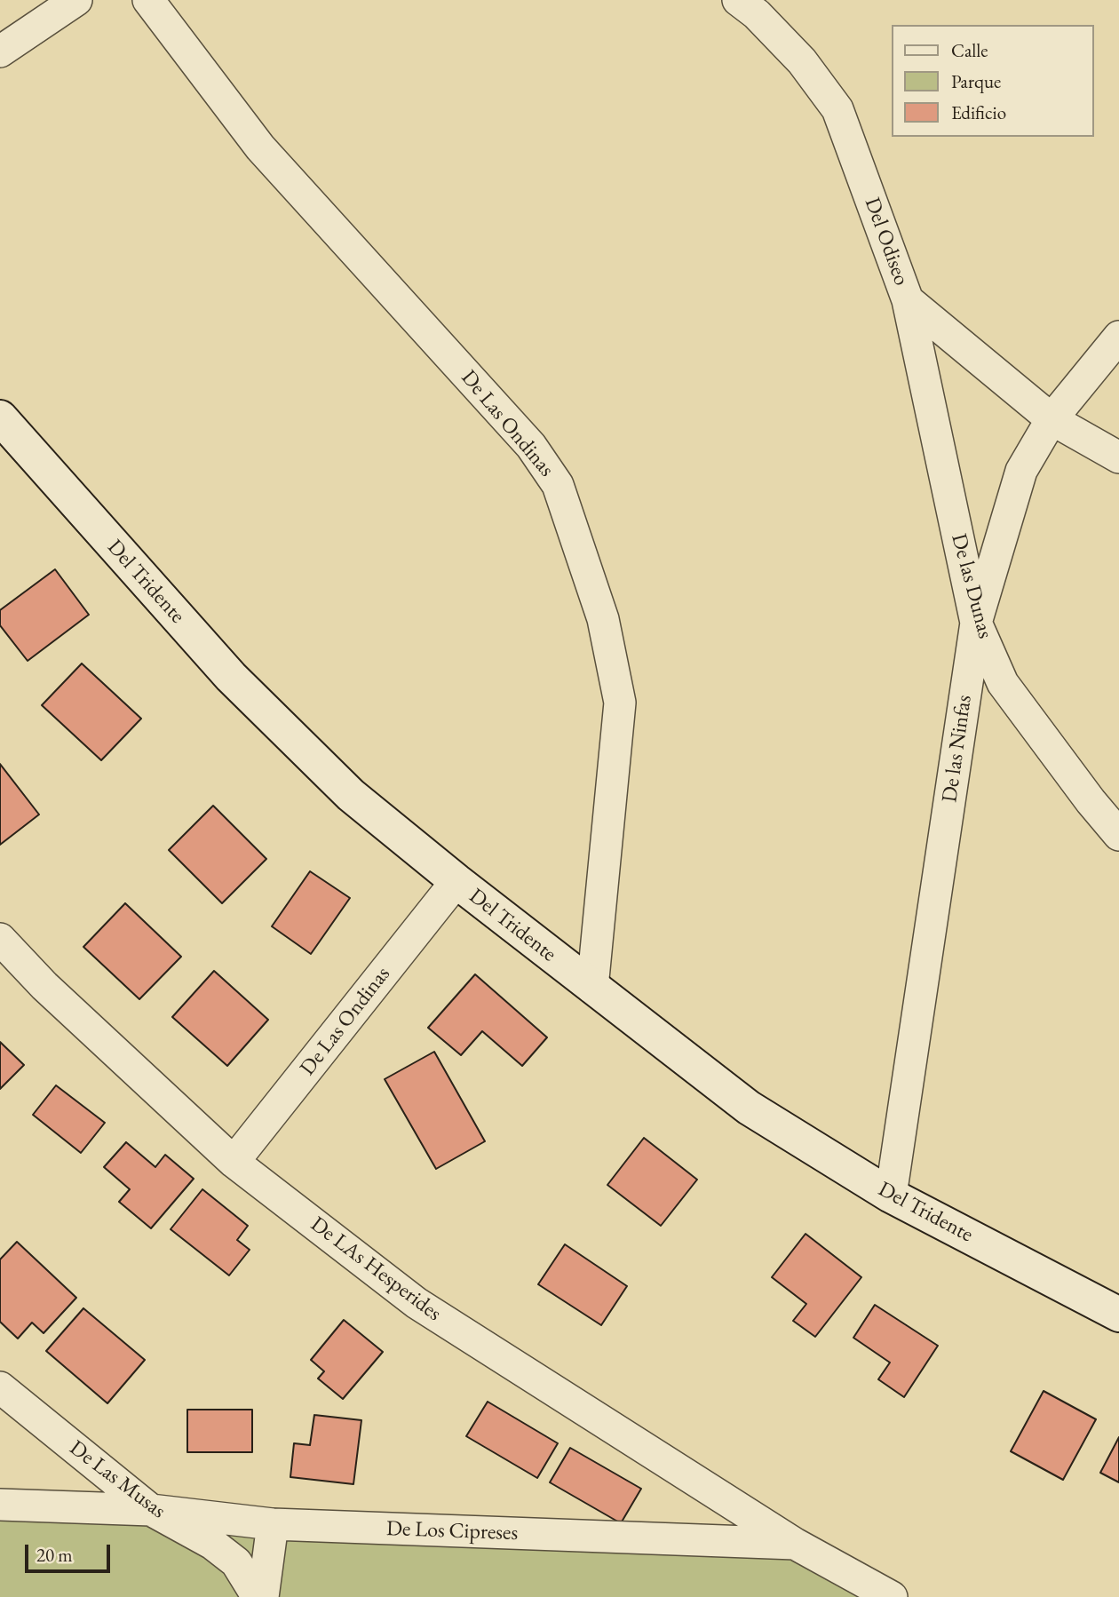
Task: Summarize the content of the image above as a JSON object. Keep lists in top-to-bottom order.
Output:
{
  "streets": {
    "main road": ["Del Tridente"],
    "street": [
      "Del Odiseo",
      "De Las Ondinas",
      "De las Dunas",
      "De las Ninfas",
      "De LAs Hesperides",
      "De Las Musas",
      "De Los Cipreses"
    ]
  },
  "crossings": [
    ["Del Odiseo", "De las Dunas"],
    ["Del Odiseo", "De las Ninfas"],
    ["De Las Ondinas", "Del Tridente"],
    ["De Las Ondinas", "De LAs Hesperides"],
    ["Del Tridente", "De las Ninfas"],
    ["De las Dunas", "De las Ninfas"],
    ["De LAs Hesperides", "De Los Cipreses"],
    ["De Las Musas", "De Los Cipreses"]
  ],
  "legend": ["Calle", "Parque", "Edificio"],
  "scale_bar": "20 m"
}
